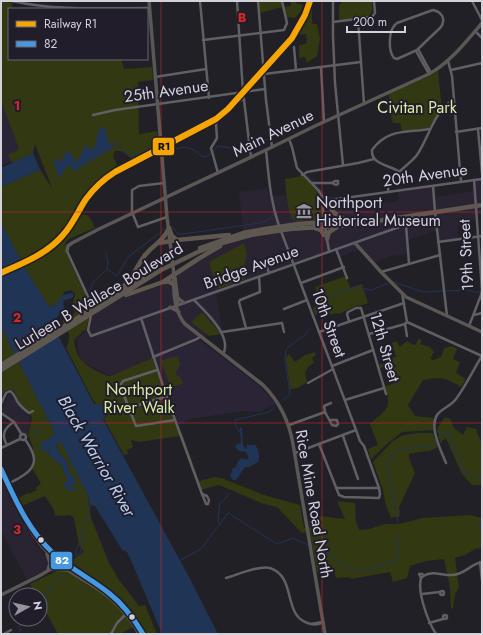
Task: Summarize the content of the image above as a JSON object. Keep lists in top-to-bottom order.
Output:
{
  "streets": {
    "highway": ["Lurleen B Wallace Boulevard"],
    "main road": ["Main Avenue", "Rice Mine Road North"],
    "street": [
      "25th Avenue",
      "20th Avenue",
      "19th Street",
      "Bridge Avenue",
      "10th Street",
      "12th Street"
    ]
  },
  "crossings": [
    ["Main Avenue", "Bridge Avenue"],
    ["Main Avenue", "10th Street"],
    ["20th Avenue", "19th Street"],
    ["19th Street", "Lurleen B Wallace Boulevard"],
    ["Bridge Avenue", "10th Street"],
    ["Bridge Avenue", "Rice Mine Road North"],
    ["Lurleen B Wallace Boulevard", "10th Street"]
  ],
  "water": ["Black Warrior River"],
  "parks": ["Civitan Park", "Northport River Walk"],
  "places": {
    "museum": ["Northport Historical Museum"]
  },
  "lines": ["rail line R1", "transit line 82"],
  "legend": ["Railway R1", "82"],
  "scale_bar": "200 m",
  "north": "right",
  "grid": {
    "columns": ["B"],
    "rows": ["1", "2", "3"]
  }
}
